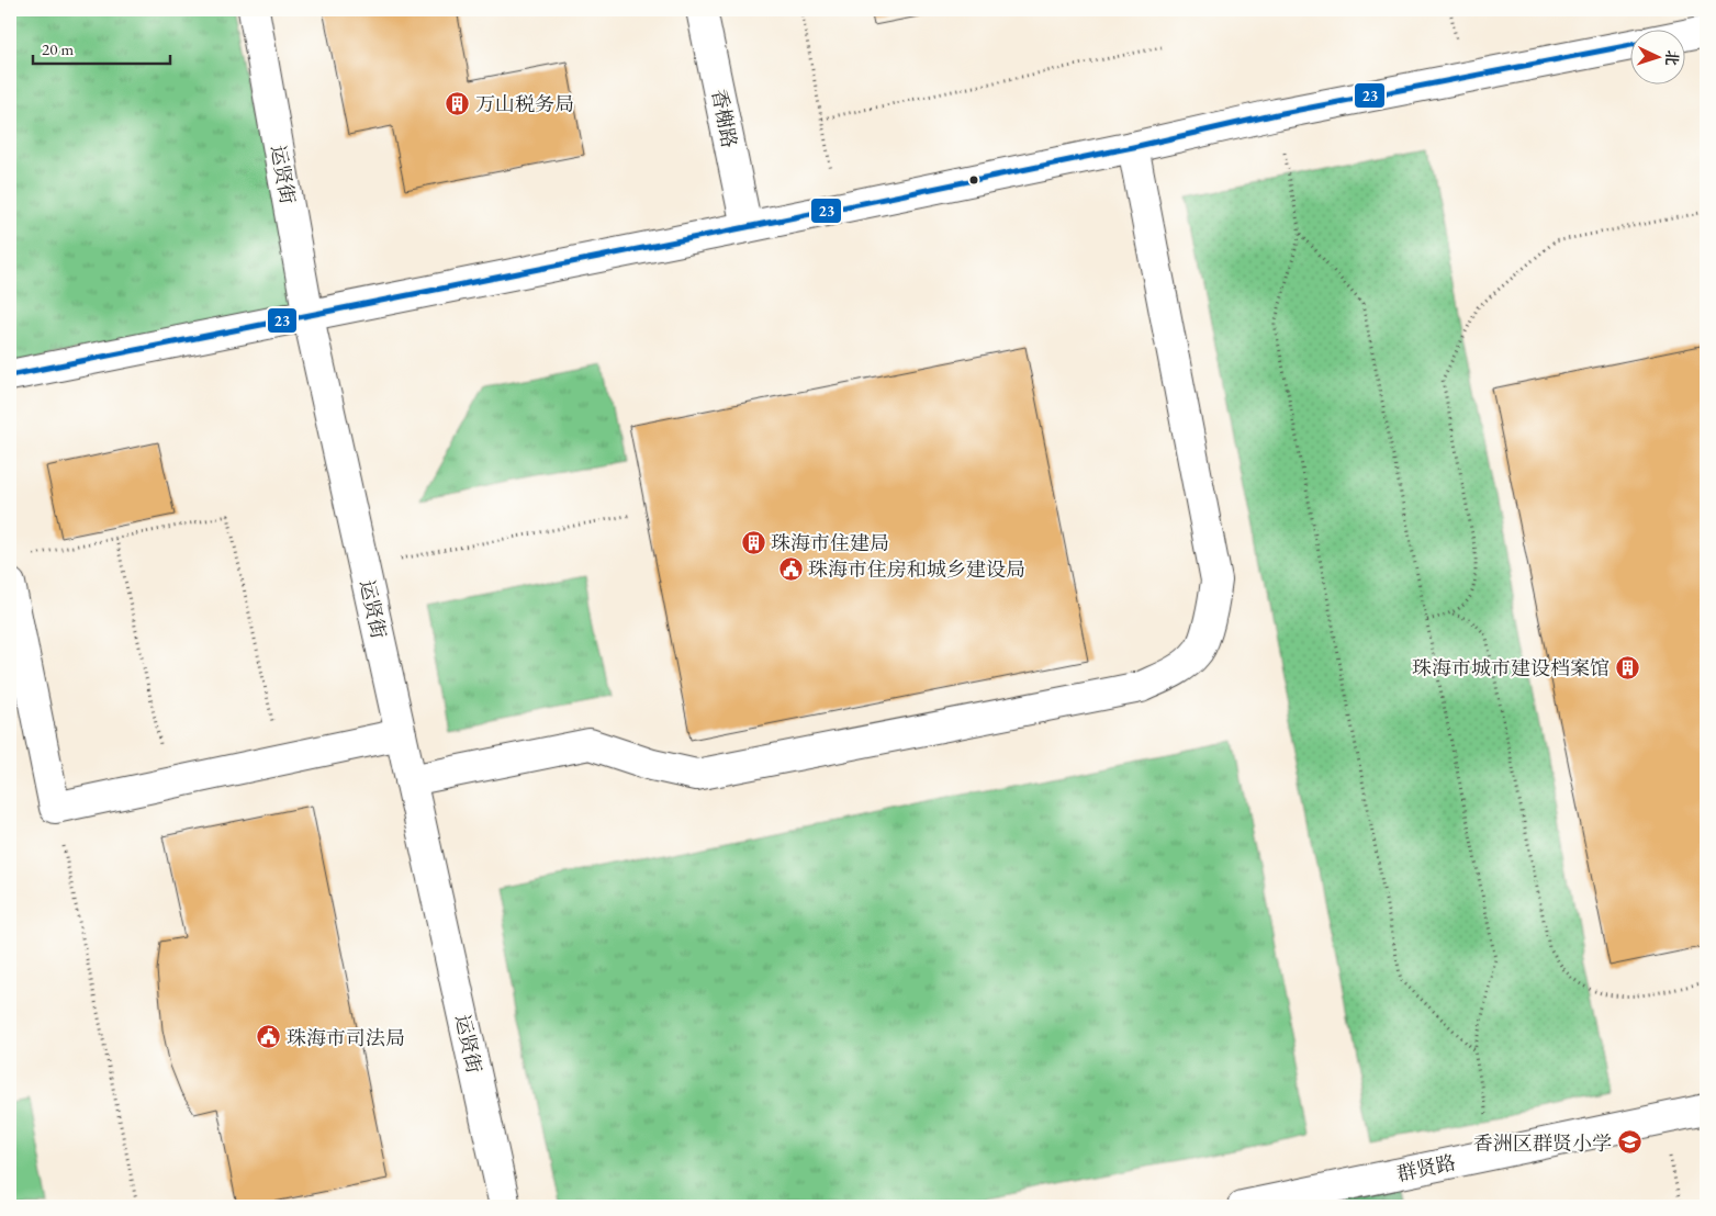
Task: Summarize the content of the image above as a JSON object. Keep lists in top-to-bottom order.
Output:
{
  "streets": {
    "street": ["香榭路", "运贤街", "群贤路"]
  },
  "places": {
    "building": ["万山税务局", "珠海市住建局", "珠海市城市建设档案馆"],
    "public building": ["珠海市住房和城乡建设局", "珠海市司法局"],
    "school or university": ["香洲区群贤小学"]
  },
  "lines": ["transit line 23"],
  "scale_bar": "20 m",
  "north": "right"
}
